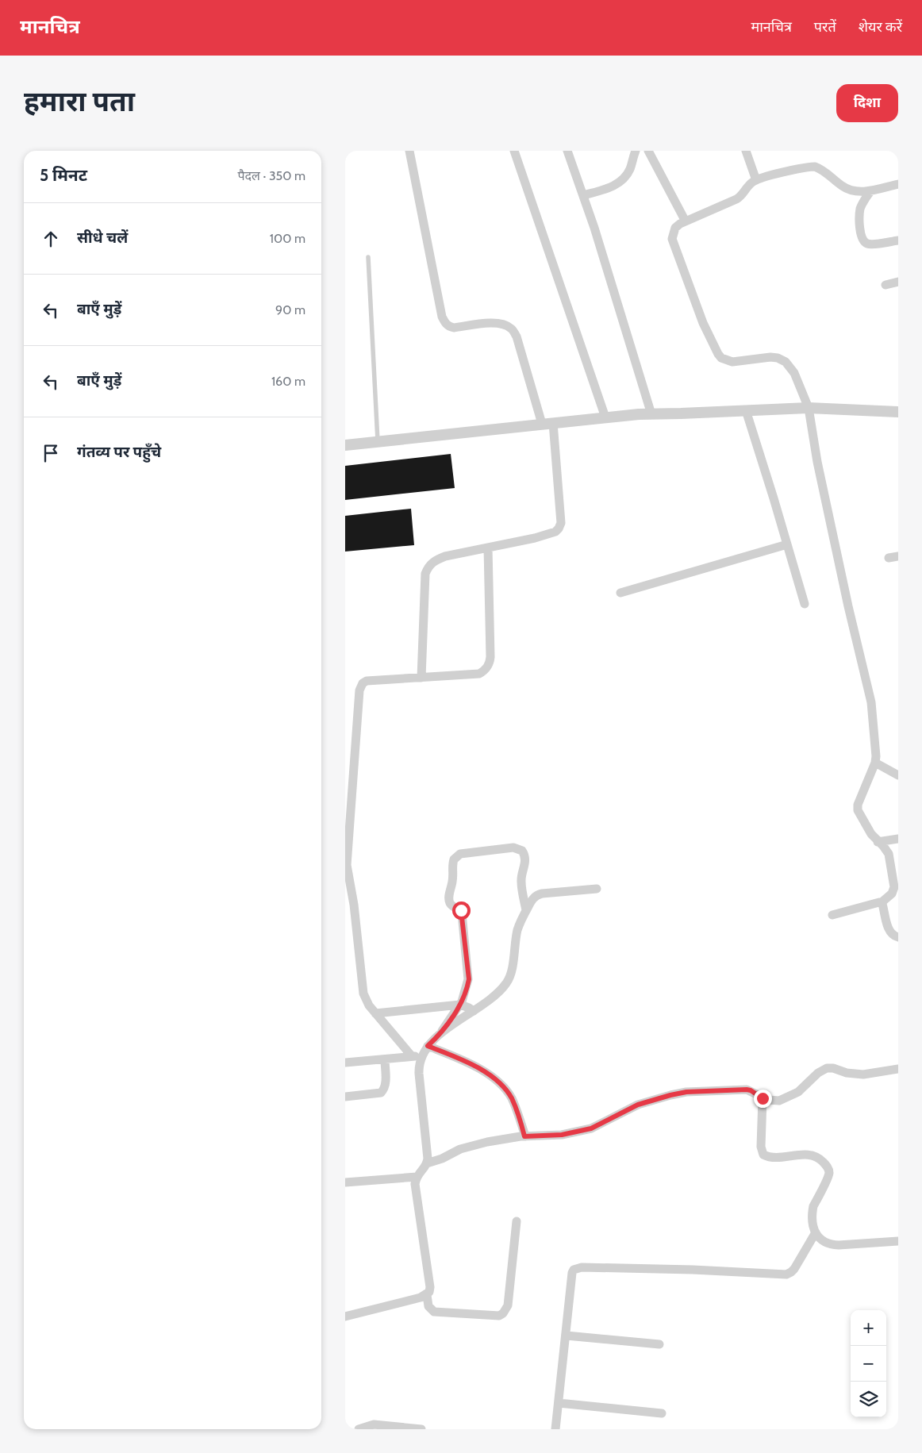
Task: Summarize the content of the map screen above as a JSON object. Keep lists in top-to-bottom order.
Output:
{
  "page": {
    "header": "मानचित्र",
    "nav": ["मानचित्र", "परतें", "शेयर करें"],
    "title": "हमारा पता",
    "buttons": "दिशा",
    "heading": ["5 मिनट", "पैदल · 350 m"],
    "list": [
      ["सीधे चलें", "100 m"],
      ["बाएँ मुड़ें", "90 m"],
      ["बाएँ मुड़ें", "160 m"],
      "गंतव्य पर पहुँचे"
    ],
    "map_buttons": ["+", "−"]
  }
}
